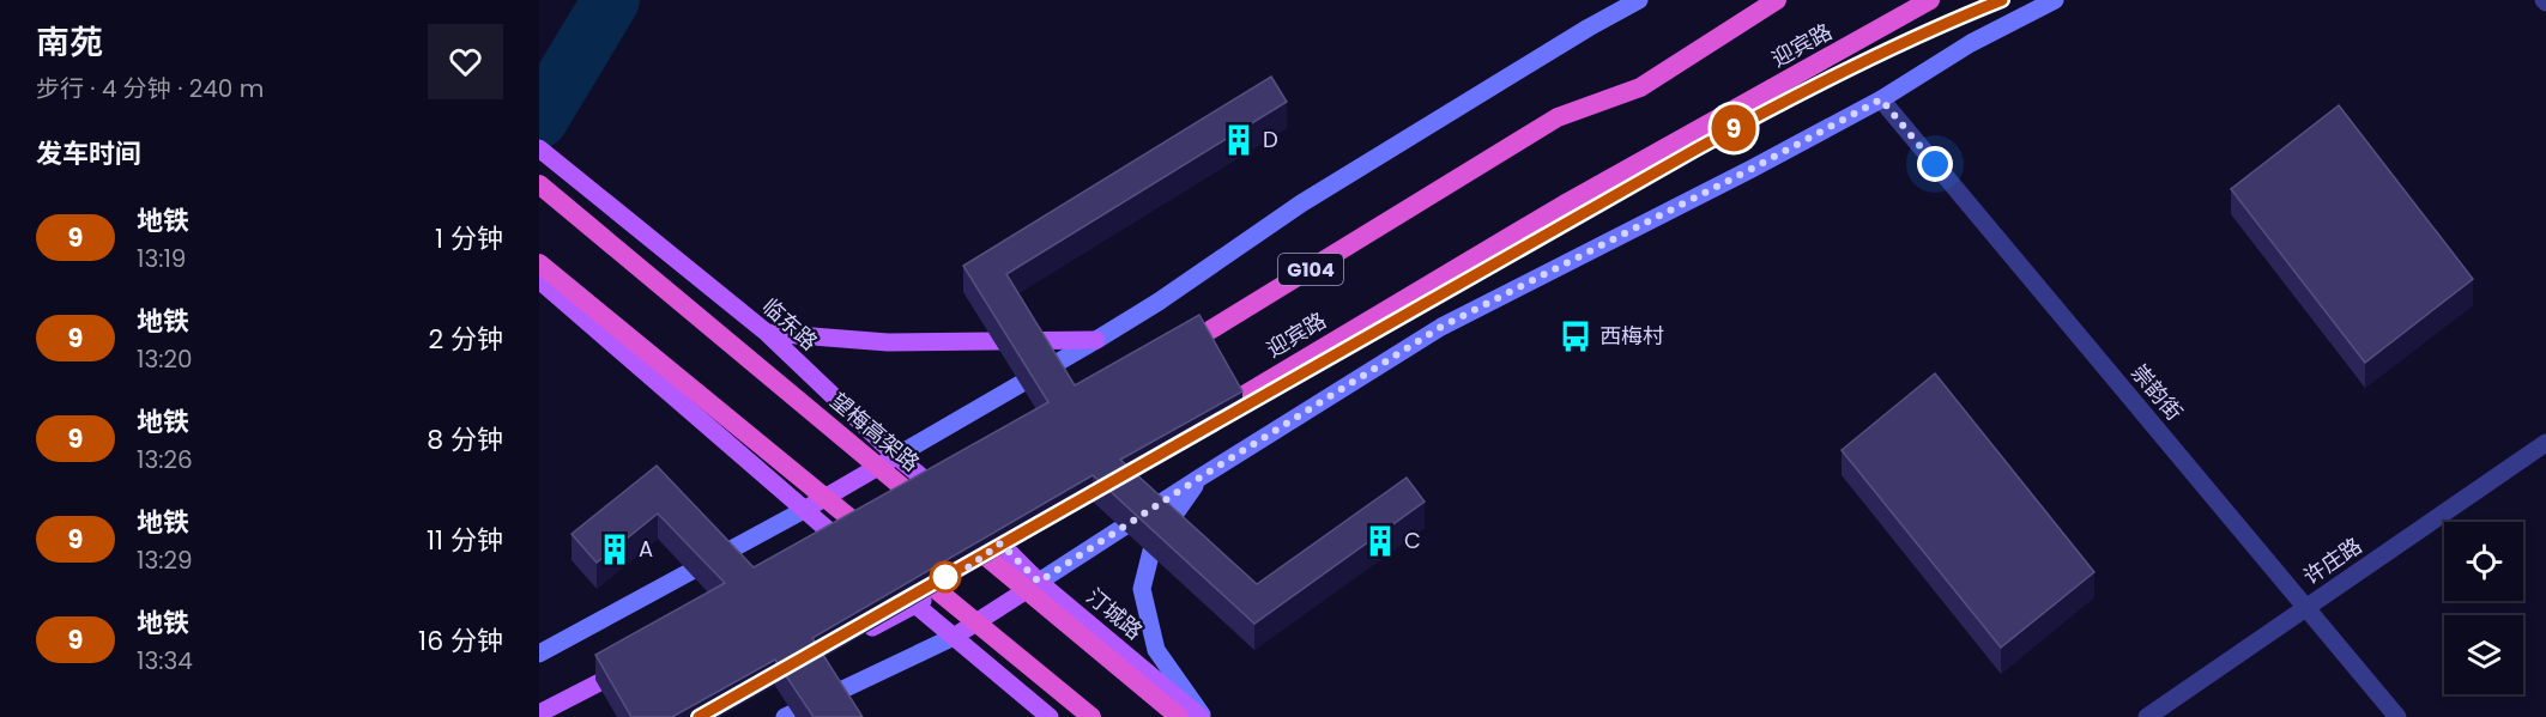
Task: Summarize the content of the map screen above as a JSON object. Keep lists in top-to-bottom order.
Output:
{
  "streets": {
    "highway": ["迎宾路", "G104", "望梅高架路"],
    "main road": ["临东路", "汀城路"],
    "street": ["崇韵街", "许庄路"]
  },
  "crossings": [
    ["崇韵街", "许庄路"]
  ],
  "places": {
    "building": ["D", "C", "A"],
    "bus stop": ["西梅村"]
  },
  "lines": ["metro line 9"],
  "page": {
    "heading": [
      ["南苑", "步行 · 4 分钟 · 240 m"],
      "发车时间"
    ],
    "on_map": "9",
    "list": [
      {
        "mark": "9",
        "name": "地铁",
        "note": "13:19",
        "value": "1 分钟"
      },
      {
        "mark": "9",
        "name": "地铁",
        "note": "13:20",
        "value": "2 分钟"
      },
      {
        "mark": "9",
        "name": "地铁",
        "note": "13:26",
        "value": "8 分钟"
      },
      {
        "mark": "9",
        "name": "地铁",
        "note": "13:29",
        "value": "11 分钟"
      },
      {
        "mark": "9",
        "name": "地铁",
        "note": "13:34",
        "value": "16 分钟"
      }
    ]
  }
}
